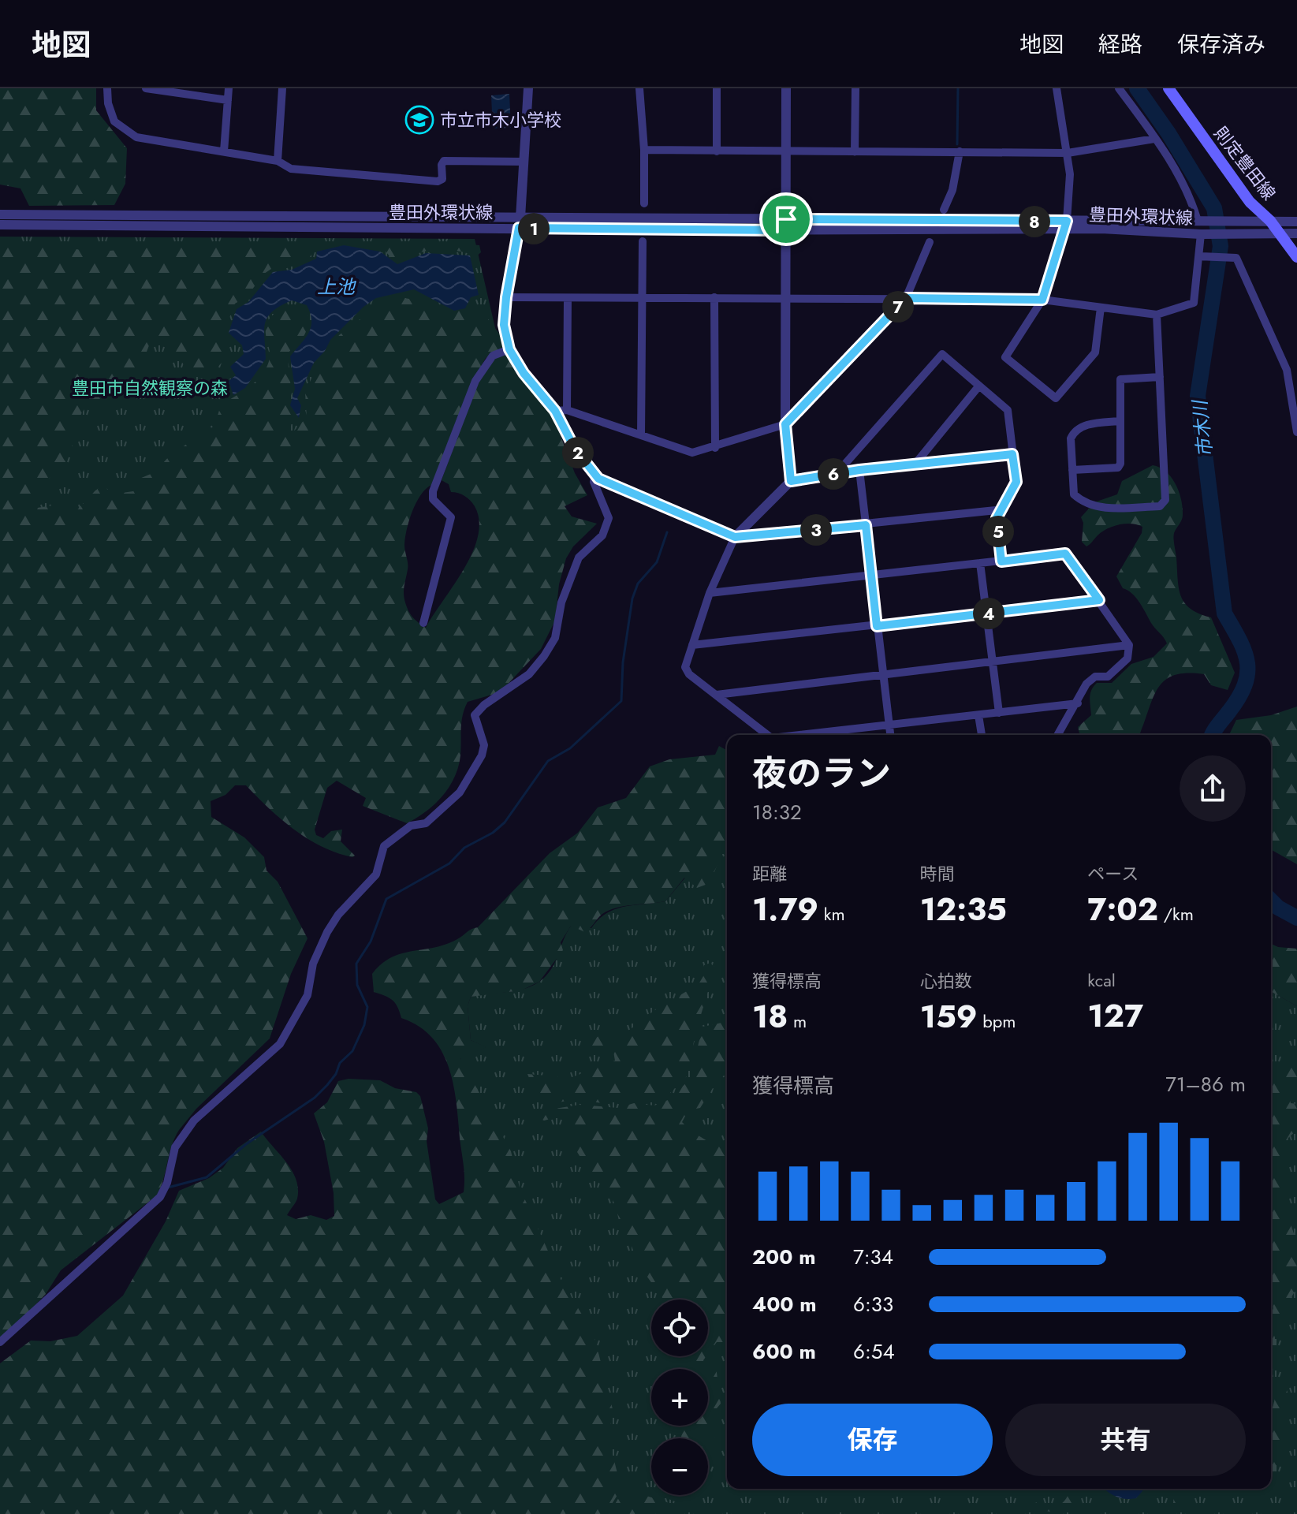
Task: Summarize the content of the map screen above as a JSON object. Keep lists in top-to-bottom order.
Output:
{
  "streets": {
    "main road": ["則定豊田線"],
    "street": ["豊田外環状線"]
  },
  "crossings": [
    ["則定豊田線", "豊田外環状線"]
  ],
  "water": ["上池", "市木川"],
  "parks": ["豊田市自然観察の森"],
  "places": {
    "school or university": ["市立市木小学校"]
  },
  "page": {
    "header": "地図",
    "nav": ["地図", "経路", "保存済み"],
    "pins": [
      "8",
      "1",
      "7",
      "2",
      "6",
      "3",
      "5",
      "4"
    ],
    "heading": ["夜のラン", "18:32"],
    "stats": [
      ["距離", "1.79 km"],
      ["時間", "12:35"],
      ["ペース", "7:02 /km"],
      ["獲得標高", "18 m"],
      ["心拍数", "159 bpm"],
      ["kcal", "127"]
    ],
    "chart": ["獲得標高", "71–86 m"],
    "list": [
      {
        "name": "200 m",
        "note": "7:34"
      },
      {
        "name": "400 m",
        "note": "6:33"
      },
      {
        "name": "600 m",
        "note": "6:54"
      }
    ],
    "map_buttons": ["+", "−"],
    "buttons": ["保存", "共有"]
  }
}
